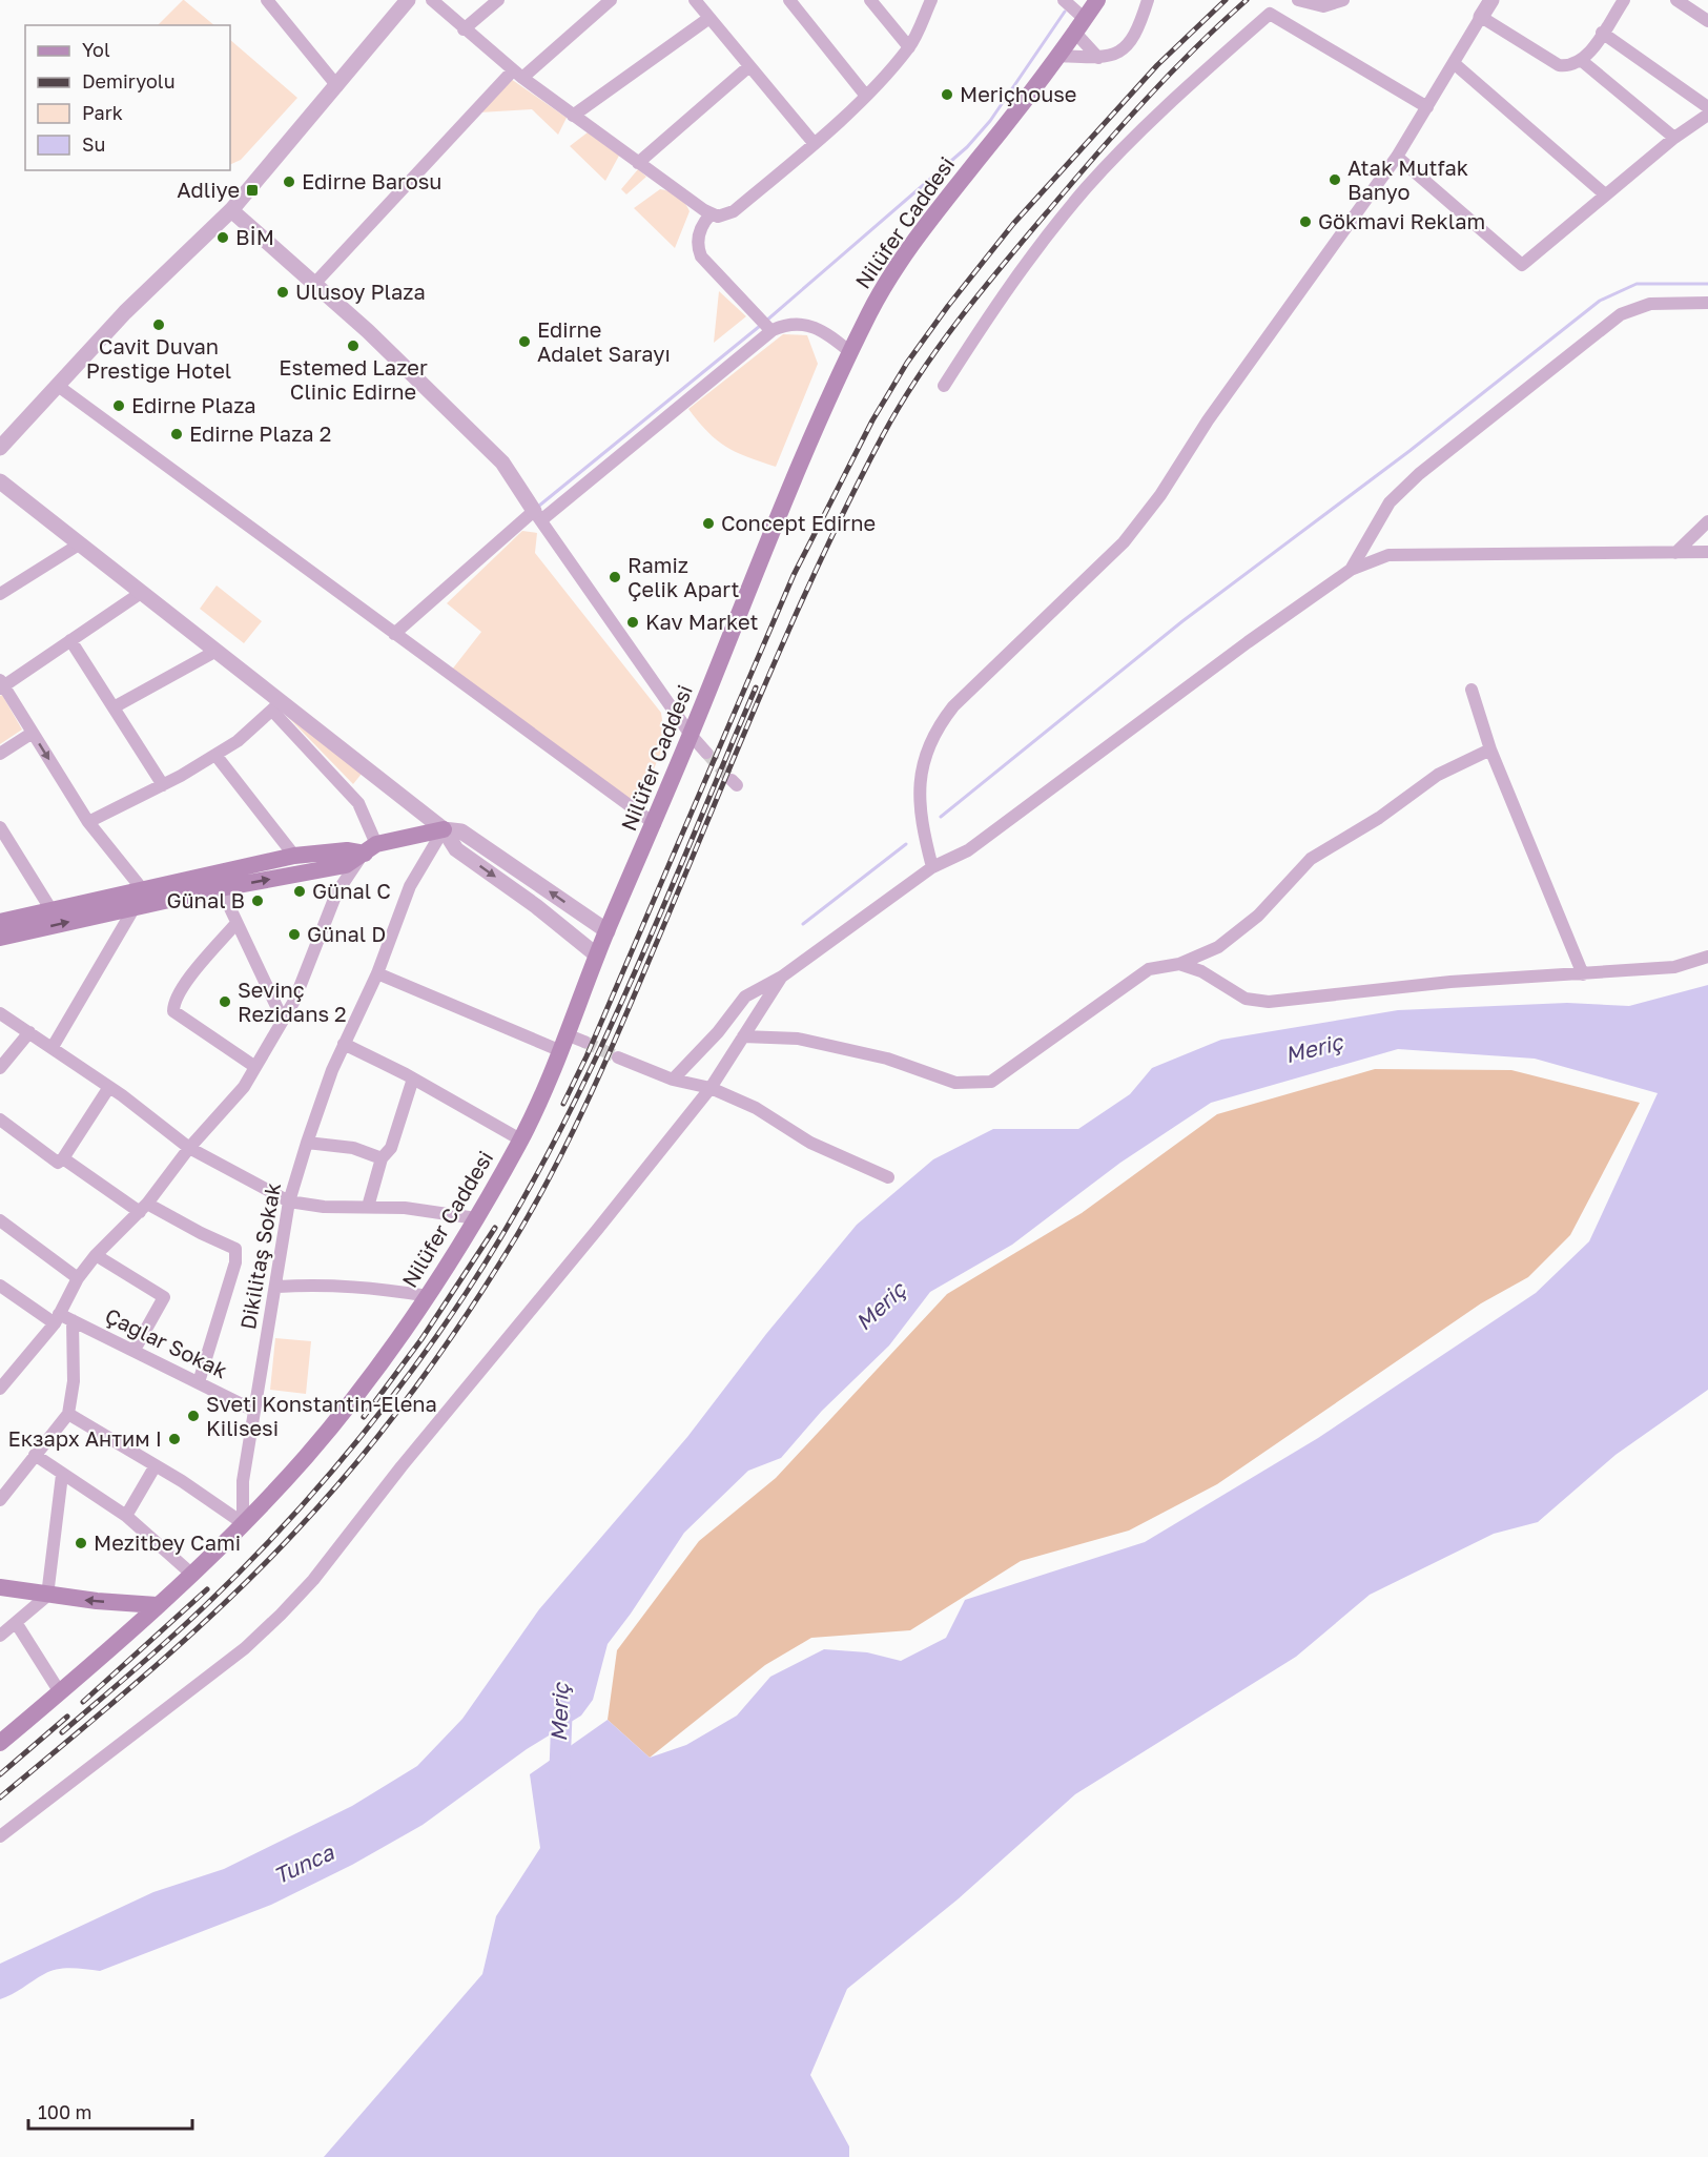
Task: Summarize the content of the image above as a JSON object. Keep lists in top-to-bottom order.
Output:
{
  "streets": {
    "main road": ["Nilüfer Caddesi"],
    "street": ["Dikilitaş Sokak", "Çağlar Sokak"]
  },
  "crossings": [
    ["Nilüfer Caddesi", "Dikilitaş Sokak"],
    ["Dikilitaş Sokak", "Çağlar Sokak"]
  ],
  "water": ["Meriç", "Tunca"],
  "places": {
    "other": [
      "Meriçhouse",
      "Atak Mutfak Banyo",
      "Edirne Barosu",
      "Gökmavi Reklam",
      "BİM",
      "Ulusoy Plaza",
      "Cavit Duvan Prestige Hotel",
      "Edirne Adalet Sarayı",
      "Estemed Lazer Clinic Edirne",
      "Edirne Plaza",
      "Edirne Plaza 2",
      "Concept Edirne",
      "Ramiz Çelik Apart",
      "Kav Market",
      "Günal C",
      "Günal B",
      "Günal D",
      "Sevinç Rezidans 2",
      "Sveti Konstantin-Elena Kilisesi",
      "Екзарх Антим І",
      "Mezitbey Cami"
    ],
    "transit": ["Adliye"]
  },
  "legend": [
    "Yol",
    "Demiryolu",
    "Park",
    "Su"
  ],
  "scale_bar": "100 m"
}
